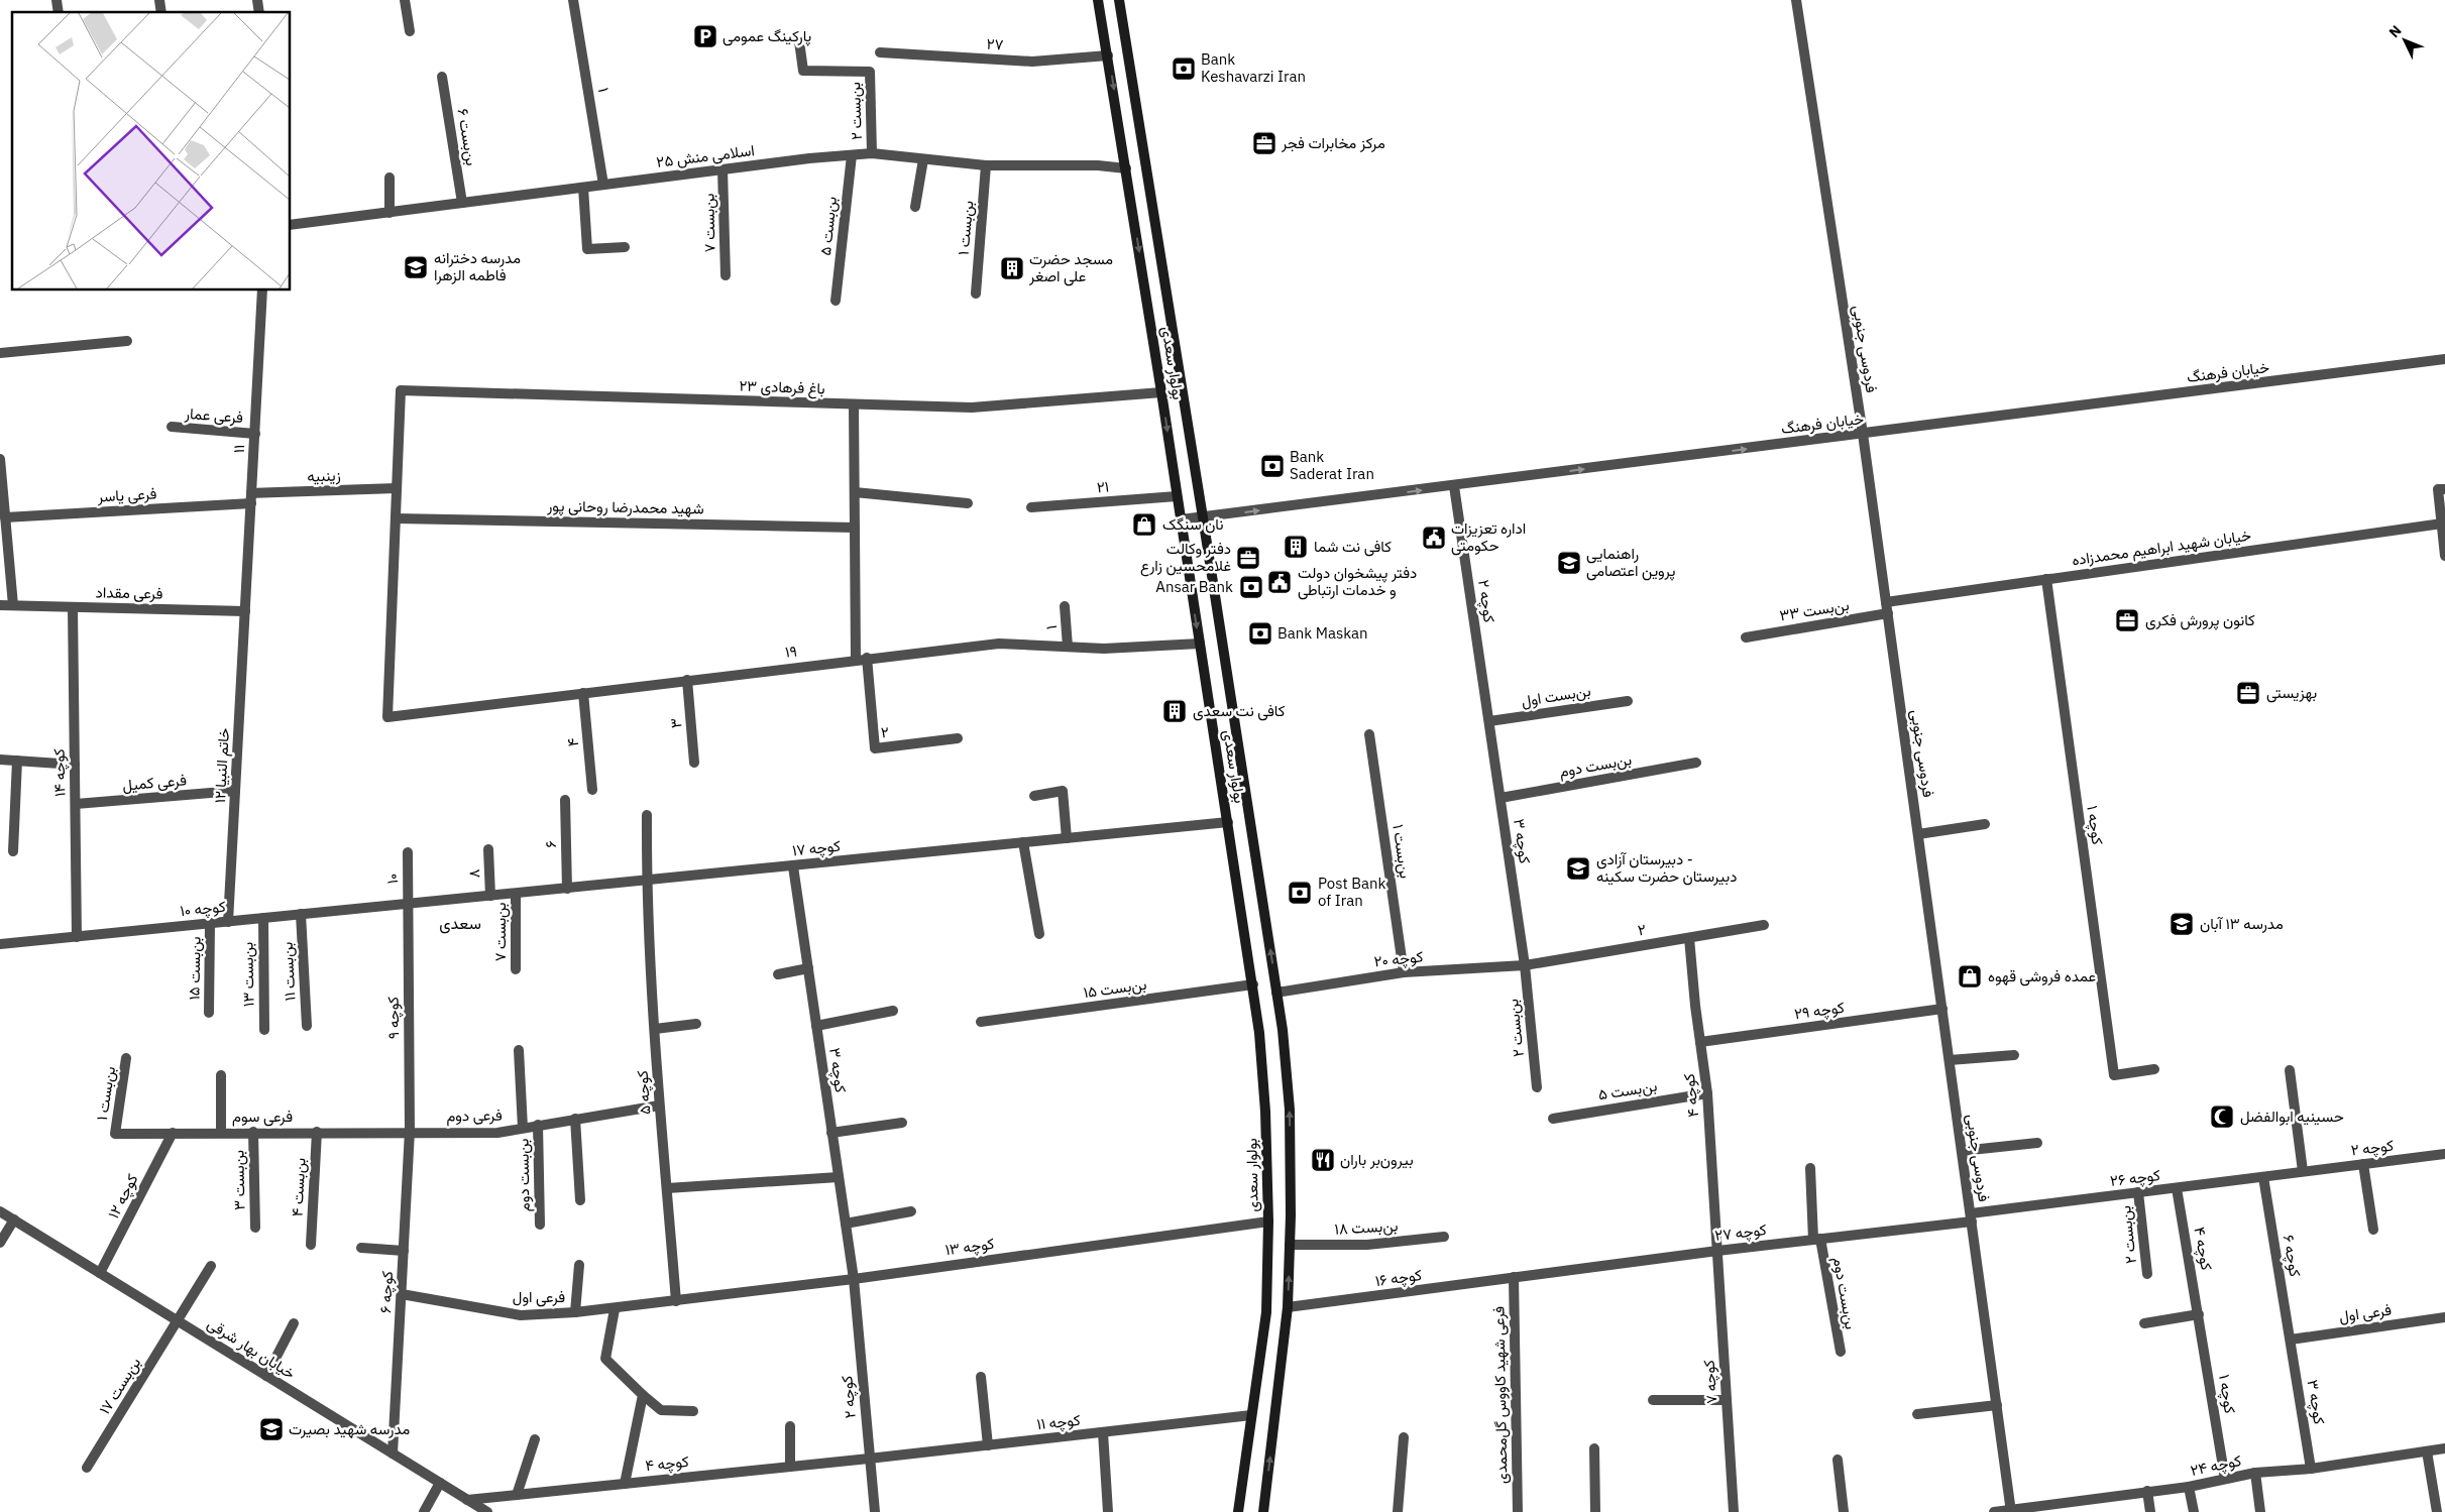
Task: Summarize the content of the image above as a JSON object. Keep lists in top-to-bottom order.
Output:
{
  "streets": {
    "main road": ["بولوار سعدی"],
    "street": [
      "۲۷",
      "۱",
      "بن‌بست ۲",
      "بن‌بست ۶",
      "اسلامی منش ۲۵",
      "بن‌بست ۷",
      "بن‌بست ۵",
      "بن‌بست ۱",
      "فردوسی جنوبی",
      "خیابان فرهنگ",
      "باغ فرهادی ۲۳",
      "فرعی عمار",
      "۱۱",
      "زینبیه",
      "۲۱",
      "فرعی یاسر",
      "شهید محمدرضا روحانی پور",
      "خیابان شهید ابراهیم محمدزاده",
      "فرعی مقداد",
      "کوچه ۲",
      "بن‌بست ۳۳",
      "۱۹",
      "بن‌بست اول",
      "۳",
      "۲",
      "۴",
      "خاتم النبیا ۱۲",
      "بن‌بست دوم",
      "کوچه ۱۴",
      "فرعی کمیل",
      "کوچه ۱",
      "کوچه ۳",
      "۶",
      "کوچه ۱۷",
      "۸",
      "۱۰",
      "کوچه ۱۰",
      "کوچه ۲۰",
      "بن‌بست ۱۵",
      "بن‌بست ۱۱",
      "بن‌بست ۱۳",
      "کوچه ۲۹",
      "کوچه ۹",
      "کوچه ۵",
      "کوچه ۴",
      "فرعی دوم",
      "فرعی سوم",
      "کوچه ۲۶",
      "بن‌بست ۳",
      "بن‌بست ۴",
      "کوچه ۱۲",
      "بن‌بست ۱۸",
      "کوچه ۲۷",
      "کوچه ۱۳",
      "کوچه ۶",
      "کوچه ۱۶",
      "فرعی اول",
      "خیابان بهار شرقی",
      "کوچه ۷",
      "بن‌بست ۱۷",
      "فرعی شهید کاووس گل‌محمدی",
      "کوچه ۱۱",
      "کوچه ۲۴"
    ]
  },
  "crossings": [
    ["۲۷", "بولوار سعدی"],
    ["۱", "اسلامی منش ۲۵"],
    ["۱", "۱۹"],
    ["بن‌بست ۲", "اسلامی منش ۲۵"],
    ["بن‌بست ۲", "۲"],
    ["بن‌بست ۲", "کوچه ۳"],
    ["بن‌بست ۲", "کوچه ۲۰"],
    ["بن‌بست ۲", "کوچه ۲۶"],
    ["بن‌بست ۶", "اسلامی منش ۲۵"],
    ["اسلامی منش ۲۵", "بن‌بست ۷"],
    ["اسلامی منش ۲۵", "بن‌بست ۵"],
    ["اسلامی منش ۲۵", "بن‌بست ۱"],
    ["اسلامی منش ۲۵", "بولوار سعدی"],
    ["بن‌بست ۷", "کوچه ۱۷"],
    ["بن‌بست ۵", "کوچه ۴"],
    ["بن‌بست ۱", "کوچه ۲۰"],
    ["بن‌بست ۱", "فرعی سوم"],
    ["فردوسی جنوبی", "خیابان فرهنگ"],
    ["فردوسی جنوبی", "خیابان شهید ابراهیم محمدزاده"],
    ["فردوسی جنوبی", "بن‌بست ۳۳"],
    ["فردوسی جنوبی", "کوچه ۲۹"],
    ["فردوسی جنوبی", "کوچه ۲۶"],
    ["فردوسی جنوبی", "کوچه ۲۷"],
    ["فردوسی جنوبی", "کوچه ۲۴"],
    ["بولوار سعدی", "خیابان فرهنگ"],
    ["بولوار سعدی", "باغ فرهادی ۲۳"],
    ["بولوار سعدی", "۲۱"],
    ["بولوار سعدی", "۱۹"],
    ["بولوار سعدی", "کوچه ۱۷"],
    ["بولوار سعدی", "کوچه ۲۰"],
    ["بولوار سعدی", "بن‌بست ۱۵"],
    ["بولوار سعدی", "بن‌بست ۱۸"],
    ["بولوار سعدی", "کوچه ۱۳"],
    ["بولوار سعدی", "کوچه ۱۶"],
    ["بولوار سعدی", "کوچه ۱۱"],
    ["خیابان فرهنگ", "کوچه ۲"],
    ["باغ فرهادی ۲۳", "زینبیه"],
    ["فرعی عمار", "۱۱"],
    ["۱۱", "زینبیه"],
    ["۱۱", "فرعی یاسر"],
    ["۱۱", "فرعی مقداد"],
    ["۱۱", "خاتم النبیا ۱۲"],
    ["زینبیه", "فرعی یاسر"],
    ["شهید محمدرضا روحانی پور", "۱۹"],
    ["خیابان شهید ابراهیم محمدزاده", "کوچه ۱"],
    ["فرعی مقداد", "خاتم النبیا ۱۲"],
    ["فرعی مقداد", "کوچه ۱۴"],
    ["کوچه ۲", "بن‌بست اول"],
    ["کوچه ۲", "کوچه ۳"],
    ["کوچه ۲", "کوچه ۴"],
    ["کوچه ۲", "کوچه ۲۶"],
    ["کوچه ۲", "کوچه ۱۳"],
    ["کوچه ۲", "کوچه ۱۱"],
    ["۱۹", "۳"],
    ["۱۹", "۲"],
    ["۱۹", "۴"],
    ["بن‌بست اول", "کوچه ۳"],
    ["۲", "کوچه ۳"],
    ["۲", "کوچه ۲۰"],
    ["۲", "کوچه ۴"],
    ["خاتم النبیا ۱۲", "فرعی کمیل"],
    ["خاتم النبیا ۱۲", "کوچه ۱۰"],
    ["بن‌بست دوم", "کوچه ۳"],
    ["بن‌بست دوم", "فرعی دوم"],
    ["بن‌بست دوم", "کوچه ۲۷"],
    ["کوچه ۱۴", "فرعی کمیل"],
    ["کوچه ۱۴", "کوچه ۱۰"],
    ["کوچه ۱", "کوچه ۴"],
    ["کوچه ۱", "کوچه ۲۴"],
    ["کوچه ۳", "کوچه ۱۷"],
    ["کوچه ۳", "کوچه ۲۰"],
    ["کوچه ۳", "کوچه ۱۳"],
    ["کوچه ۳", "کوچه ۶"],
    ["کوچه ۳", "فرعی اول"],
    ["کوچه ۳", "کوچه ۲۴"],
    ["۶", "کوچه ۱۷"],
    ["کوچه ۱۷", "۸"],
    ["کوچه ۱۷", "۱۰"],
    ["کوچه ۱۷", "کوچه ۱۰"],
    ["کوچه ۱۷", "کوچه ۹"],
    ["کوچه ۱۷", "کوچه ۵"],
    ["۱۰", "کوچه ۱۰"],
    ["۱۰", "کوچه ۹"],
    ["کوچه ۱۰", "بن‌بست ۱۵"],
    ["کوچه ۱۰", "بن‌بست ۱۱"],
    ["کوچه ۱۰", "بن‌بست ۱۳"],
    ["کوچه ۱۰", "کوچه ۹"],
    ["کوچه ۲۹", "کوچه ۴"],
    ["کوچه ۹", "فرعی دوم"],
    ["کوچه ۹", "فرعی سوم"],
    ["کوچه ۹", "کوچه ۶"],
    ["کوچه ۵", "کوچه ۱۳"],
    ["کوچه ۵", "فرعی اول"],
    ["کوچه ۴", "کوچه ۲۶"],
    ["کوچه ۴", "کوچه ۲۷"],
    ["کوچه ۴", "خیابان بهار شرقی"],
    ["کوچه ۴", "کوچه ۷"],
    ["کوچه ۴", "کوچه ۱۱"],
    ["فرعی دوم", "فرعی سوم"],
    ["فرعی دوم", "کوچه ۶"],
    ["فرعی سوم", "بن‌بست ۳"],
    ["فرعی سوم", "بن‌بست ۴"],
    ["فرعی سوم", "کوچه ۱۲"],
    ["فرعی سوم", "کوچه ۶"],
    ["کوچه ۲۶", "کوچه ۲۷"],
    ["کوچه ۲۶", "کوچه ۶"],
    ["کوچه ۱۲", "خیابان بهار شرقی"],
    ["کوچه ۲۷", "کوچه ۱۶"],
    ["کوچه ۲۷", "کوچه ۷"],
    ["کوچه ۲۷", "فرعی شهید کاووس گل‌محمدی"],
    ["کوچه ۱۳", "فرعی اول"],
    ["کوچه ۶", "فرعی اول"],
    ["کوچه ۶", "خیابان بهار شرقی"],
    ["کوچه ۱۶", "فرعی شهید کاووس گل‌محمدی"],
    ["خیابان بهار شرقی", "بن‌بست ۱۷"]
  ],
  "one_way": ["خیابان فرهنگ"],
  "districts": ["سعدی"],
  "places": {
    "parking": ["پارکینگ عمومی"],
    "bank": [
      "Bank Keshavarzi Iran",
      "Bank Saderat Iran",
      "Ansar Bank",
      "Bank Maskan",
      "Post Bank of Iran"
    ],
    "office": [
      "مرکز مخابرات فجر",
      "دفتر وکالت غلامحسین زارع",
      "کانون پرورش فکری",
      "بهزیستی"
    ],
    "school or university": [
      "مدرسه دخترانه فاطمه الزهرا",
      "راهنمایی پروین اعتصامی",
      "دبیرستان آزادی - دبیرستان حضرت سکینه",
      "مدرسه ۱۳ آبان",
      "مدرسه شهید بصیرت"
    ],
    "building": ["مسجد حضرت علی اصغر", "کافی نت شما", "کافی نت سعدی"],
    "shop": ["نان سنگک", "عمده فروشی قهوه"],
    "public building": ["اداره تعزیزات حکومتی", "دفتر پیشخوان دولت و خدمات ارتباطی"],
    "mosque": ["حسینیه ابوالفضل"],
    "restaurant": ["بیرون‌بر باران"]
  },
  "north": "top left"
}
